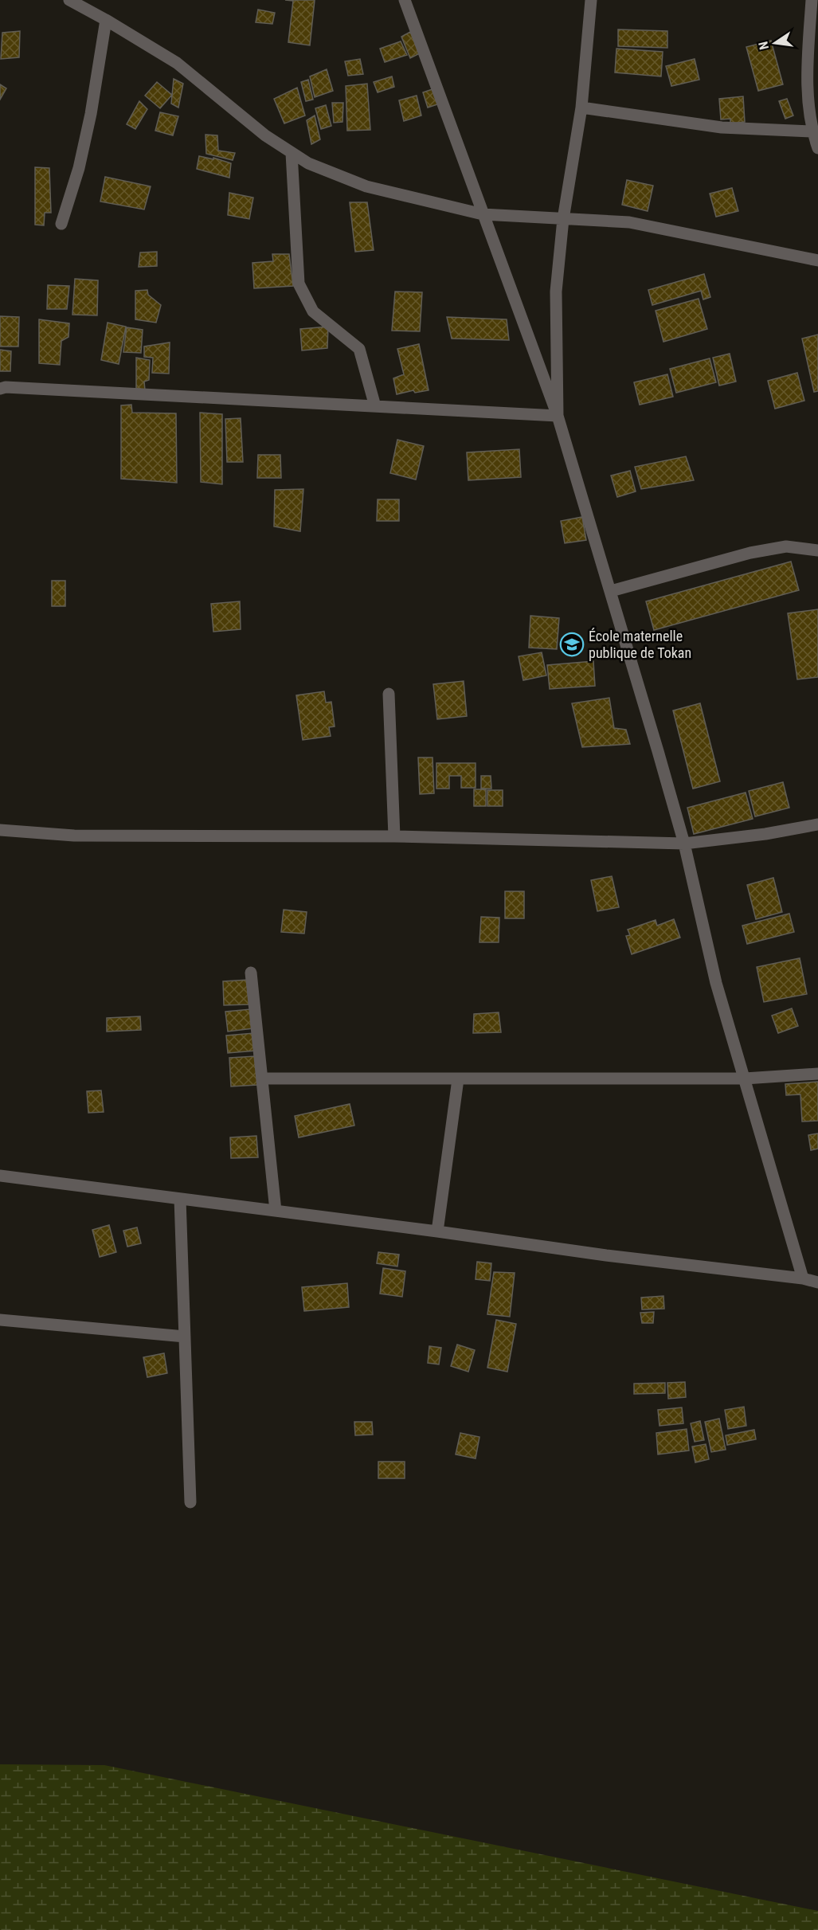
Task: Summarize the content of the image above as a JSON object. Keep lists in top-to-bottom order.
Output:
{
  "places": {
    "school or university": ["École maternelle publique de Tokan"]
  },
  "north": "left"
}
